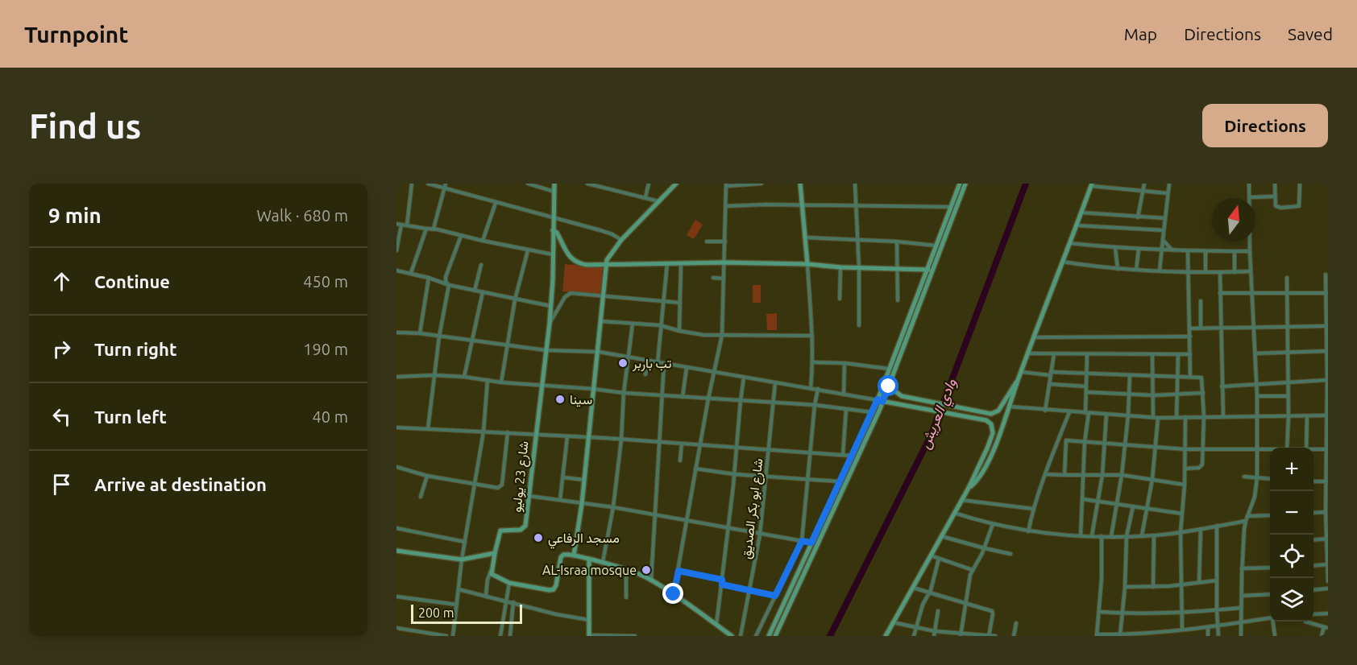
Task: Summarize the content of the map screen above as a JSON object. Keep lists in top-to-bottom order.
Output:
{
  "streets": {
    "street": ["شارع 23 يوليو", "شارع ابو بكر الصديق"]
  },
  "water": ["وادي العريش"],
  "places": [
    "تب باربر",
    "سينا",
    "مسجد الرفاعي",
    "AL-Israa mosque"
  ],
  "scale_bar": "200 m",
  "north": "top",
  "page": {
    "header": "Turnpoint",
    "nav": ["Map", "Directions", "Saved"],
    "buttons": "Directions",
    "title": "Find us",
    "heading": ["9 min", "Walk · 680 m"],
    "list": [
      ["Continue", "450 m"],
      ["Turn right", "190 m"],
      ["Turn left", "40 m"],
      "Arrive at destination"
    ],
    "map_buttons": ["+", "−"],
    "scale": "200 m"
  }
}
